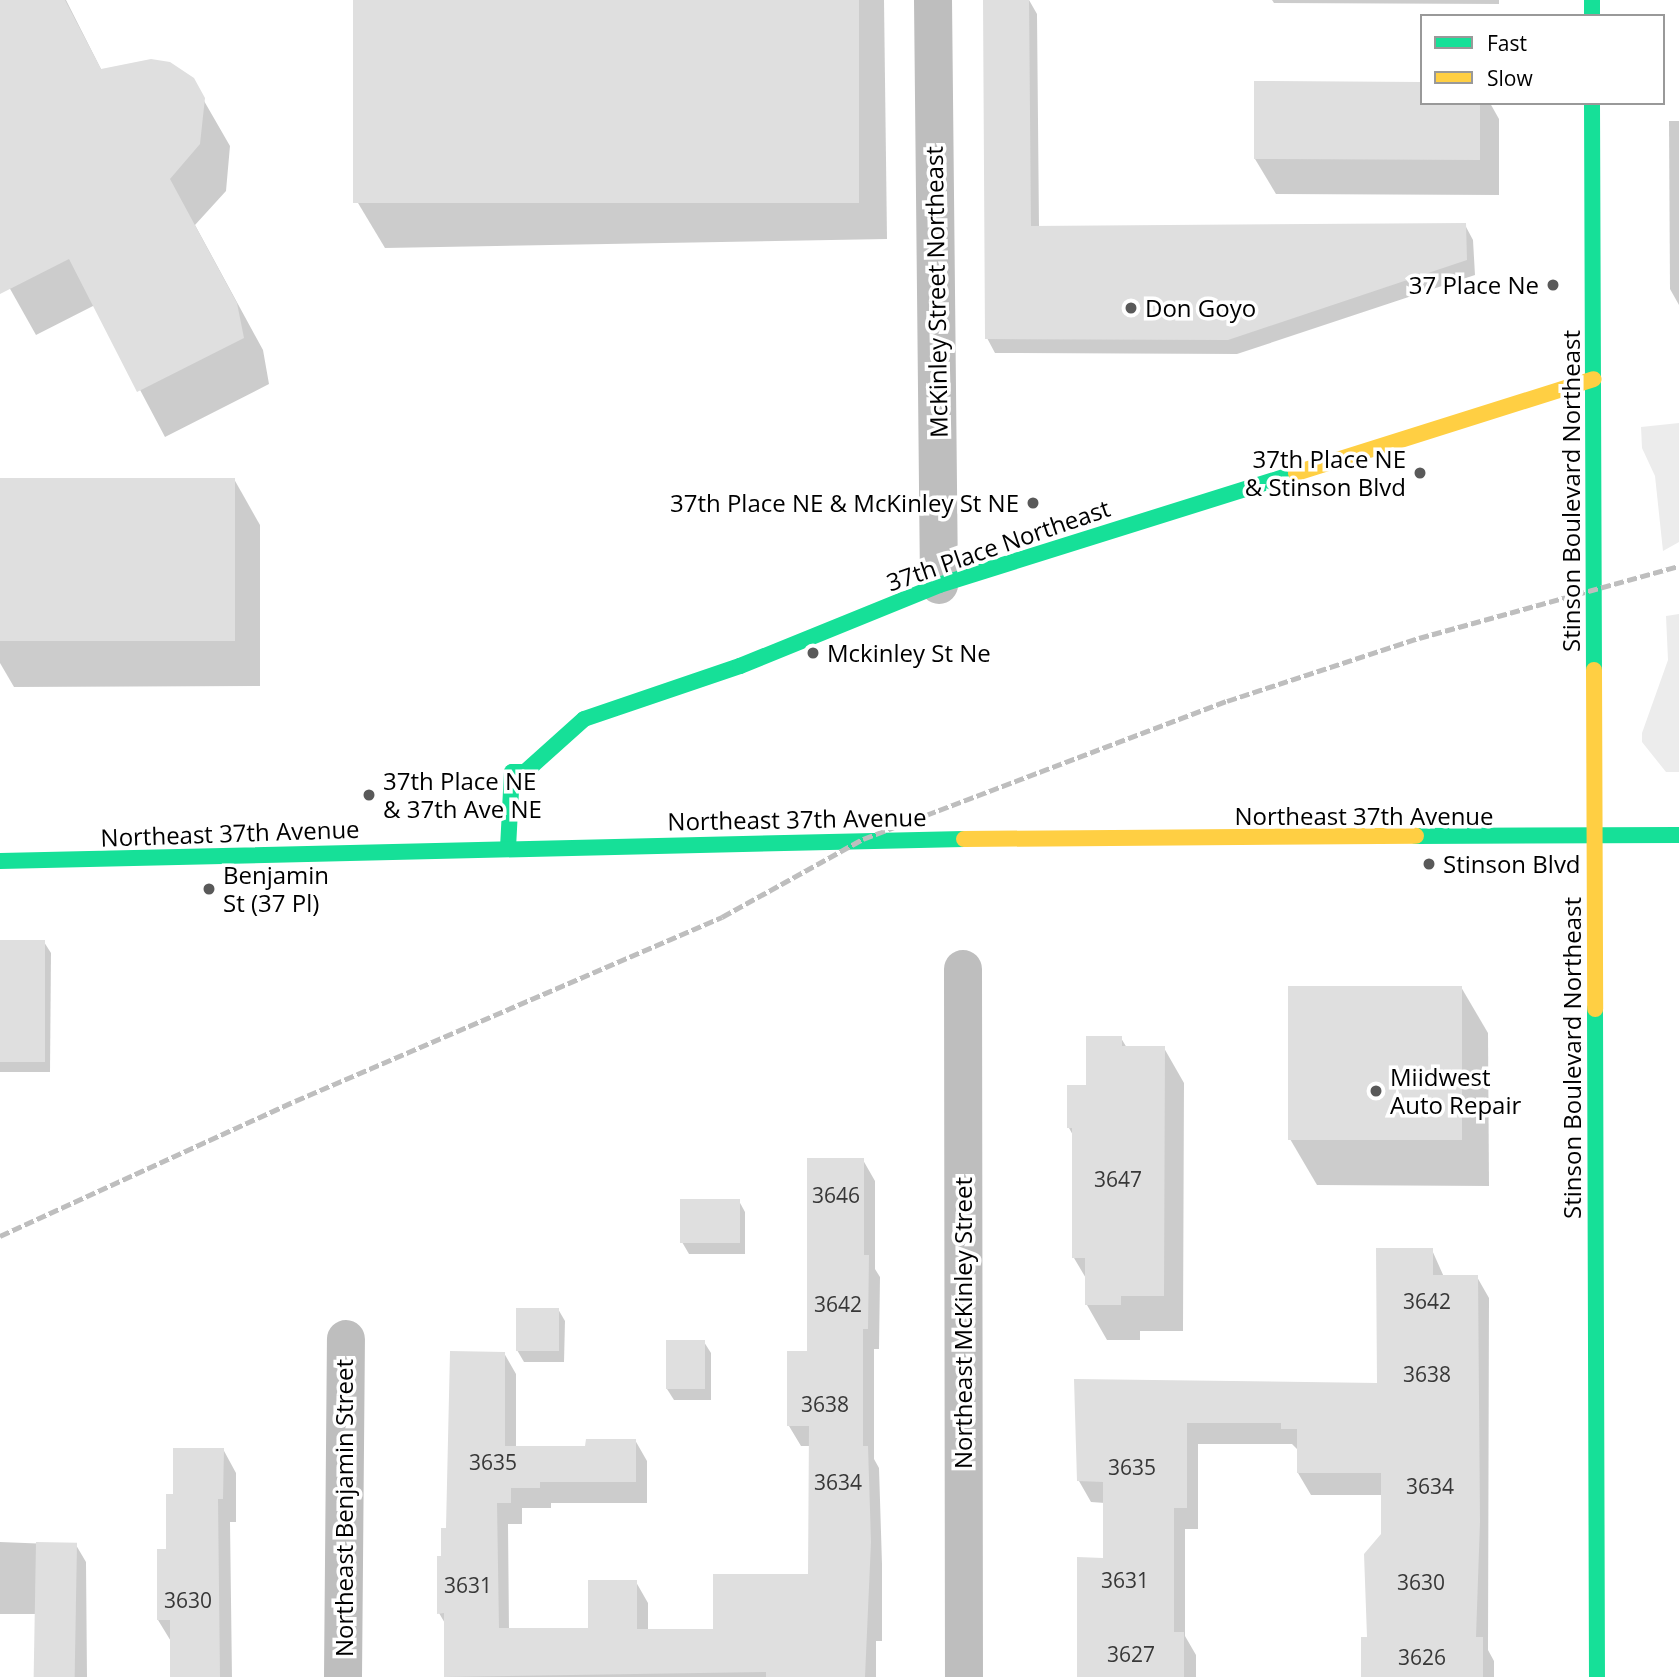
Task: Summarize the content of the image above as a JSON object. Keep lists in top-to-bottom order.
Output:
{
  "streets": {
    "street": [
      "McKinley Street Northeast",
      "Stinson Boulevard Northeast",
      "37th Place Northeast",
      "Northeast 37th Avenue",
      "Northeast McKinley Street",
      "Northeast Benjamin Street"
    ]
  },
  "crossings": [
    ["McKinley Street Northeast", "37th Place Northeast"],
    ["Stinson Boulevard Northeast", "37th Place Northeast"],
    ["Stinson Boulevard Northeast", "Northeast 37th Avenue"],
    ["37th Place Northeast", "Northeast 37th Avenue"]
  ],
  "places": [
    "37 Place Ne",
    "Don Goyo",
    "37th Place NE & Stinson Blvd",
    "37th Place NE & McKinley St NE",
    "Mckinley St Ne",
    "37th Place NE & 37th Ave NE",
    "Stinson Blvd",
    "Benjamin St (37 Pl)",
    "Miidwest Auto Repair"
  ],
  "house_numbers": [
    "3647",
    "3646",
    "3642",
    "3642",
    "3638",
    "3638",
    "3635",
    "3635",
    "3634",
    "3634",
    "3631",
    "3630",
    "3631",
    "3630",
    "3627",
    "3626"
  ],
  "legend": ["Fast", "Slow"]
}
